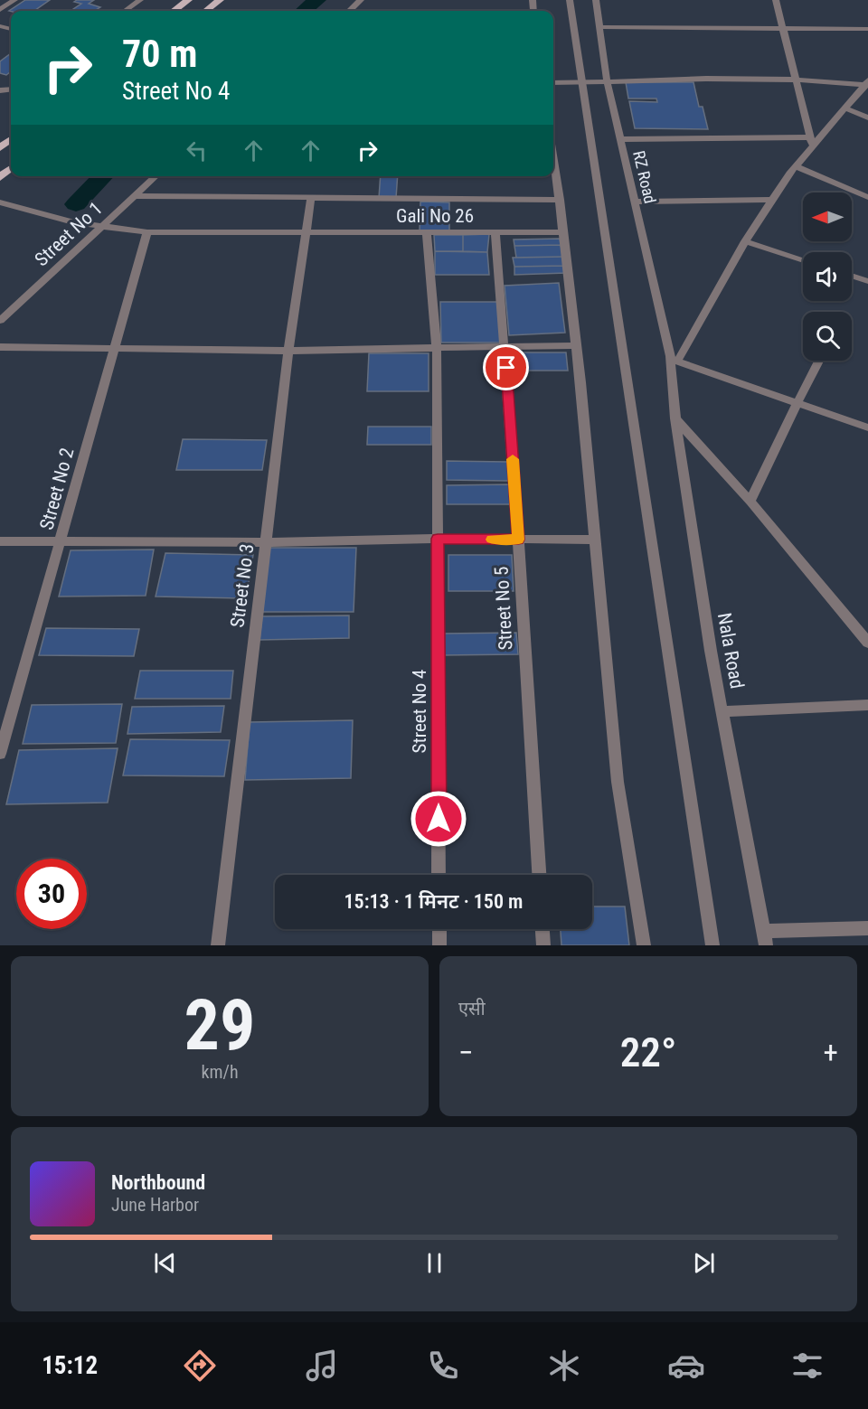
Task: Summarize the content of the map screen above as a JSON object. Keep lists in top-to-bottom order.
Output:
{
  "streets": {
    "street": [
      "RZ Road",
      "Gali No 26",
      "Street No 1",
      "Street No 2",
      "Street No 3",
      "Street No 5",
      "Nala Road",
      "Street No 4"
    ]
  },
  "crossings": [
    ["RZ Road", "Nala Road"],
    ["Gali No 26", "Street No 3"],
    ["Gali No 26", "Street No 5"],
    ["Gali No 26", "Street No 4"]
  ],
  "north": "left",
  "page": {
    "turn": ["70 m", "Street No 4"],
    "limit": "30",
    "trip": "15:13 · 1 मिनट · 150 m",
    "tile": [
      ["29", "km/h"],
      "एसी"
    ],
    "heat": ["−", "22°", "+"],
    "song": ["Northbound", "June Harbor"],
    "tabs": "15:12"
  }
}
